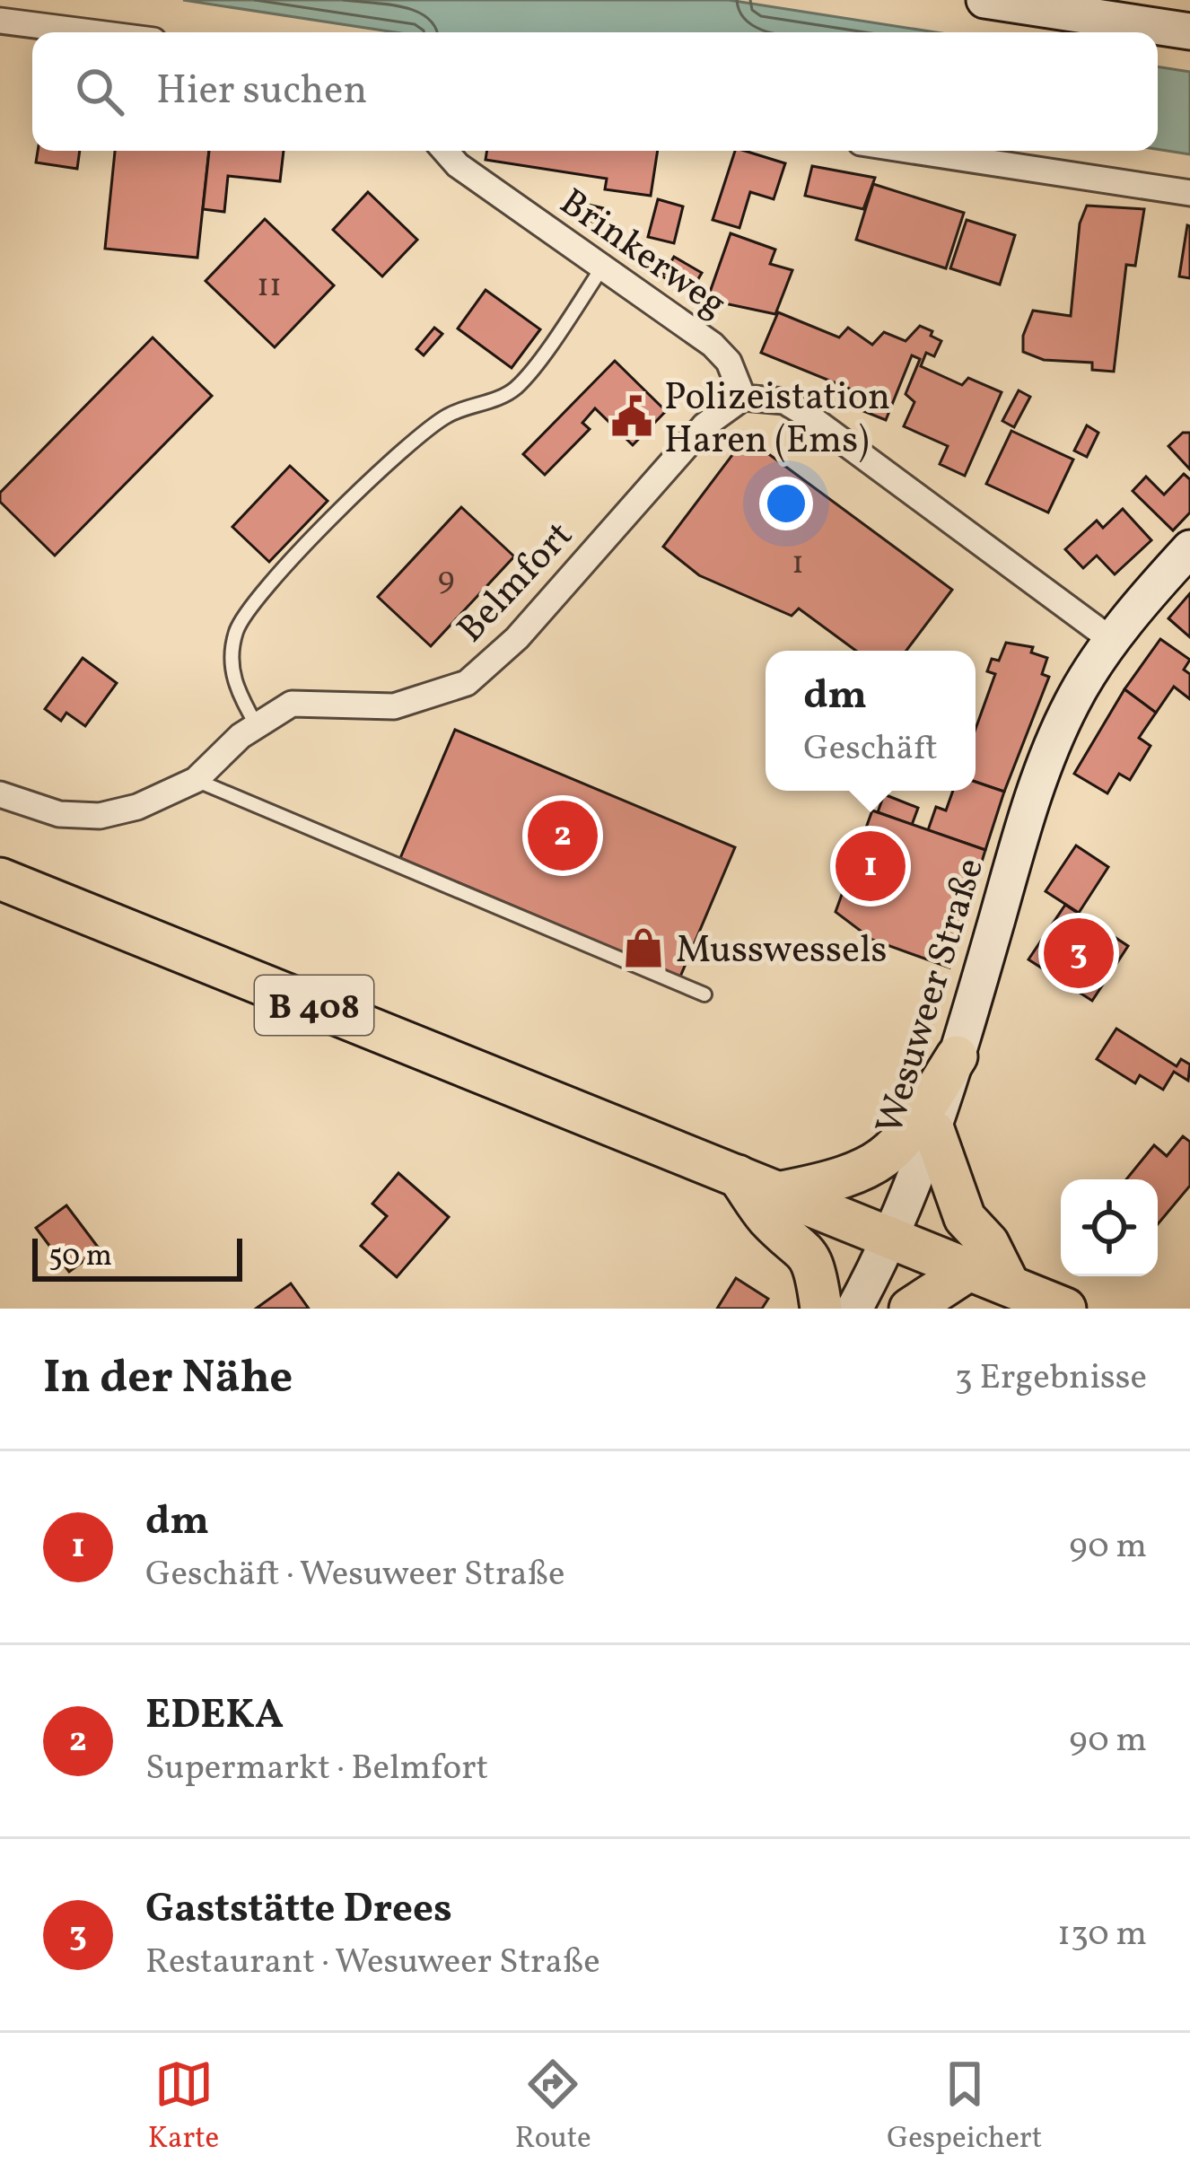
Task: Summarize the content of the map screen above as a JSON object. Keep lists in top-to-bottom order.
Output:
{
  "streets": {
    "main road": ["Wesuweer Straße", "B 408"],
    "street": ["Brinkerweg", "Belmfort"]
  },
  "crossings": [
    ["Brinkerweg", "Belmfort"],
    ["Wesuweer Straße", "B 408"]
  ],
  "places": {
    "public building": ["Polizeistation Haren (Ems)"],
    "shop": ["Musswessels"]
  },
  "house_numbers": ["11", "1", "9"],
  "scale_bar": "50 m",
  "page": {
    "search": "Hier suchen",
    "popup": ["dm", "Geschäft"],
    "pins": ["2", "1", "3"],
    "scale": "50 m",
    "heading": ["In der Nähe", "3 Ergebnisse"],
    "list": [
      {
        "mark": "1",
        "name": "dm",
        "note": "Geschäft · Wesuweer Straße",
        "value": "90 m"
      },
      {
        "mark": "2",
        "name": "EDEKA",
        "note": "Supermarkt · Belmfort",
        "value": "90 m"
      },
      {
        "mark": "3",
        "name": "Gaststätte Drees",
        "note": "Restaurant · Wesuweer Straße",
        "value": "130 m"
      }
    ],
    "nav": ["Karte", "Route", "Gespeichert"]
  }
}
